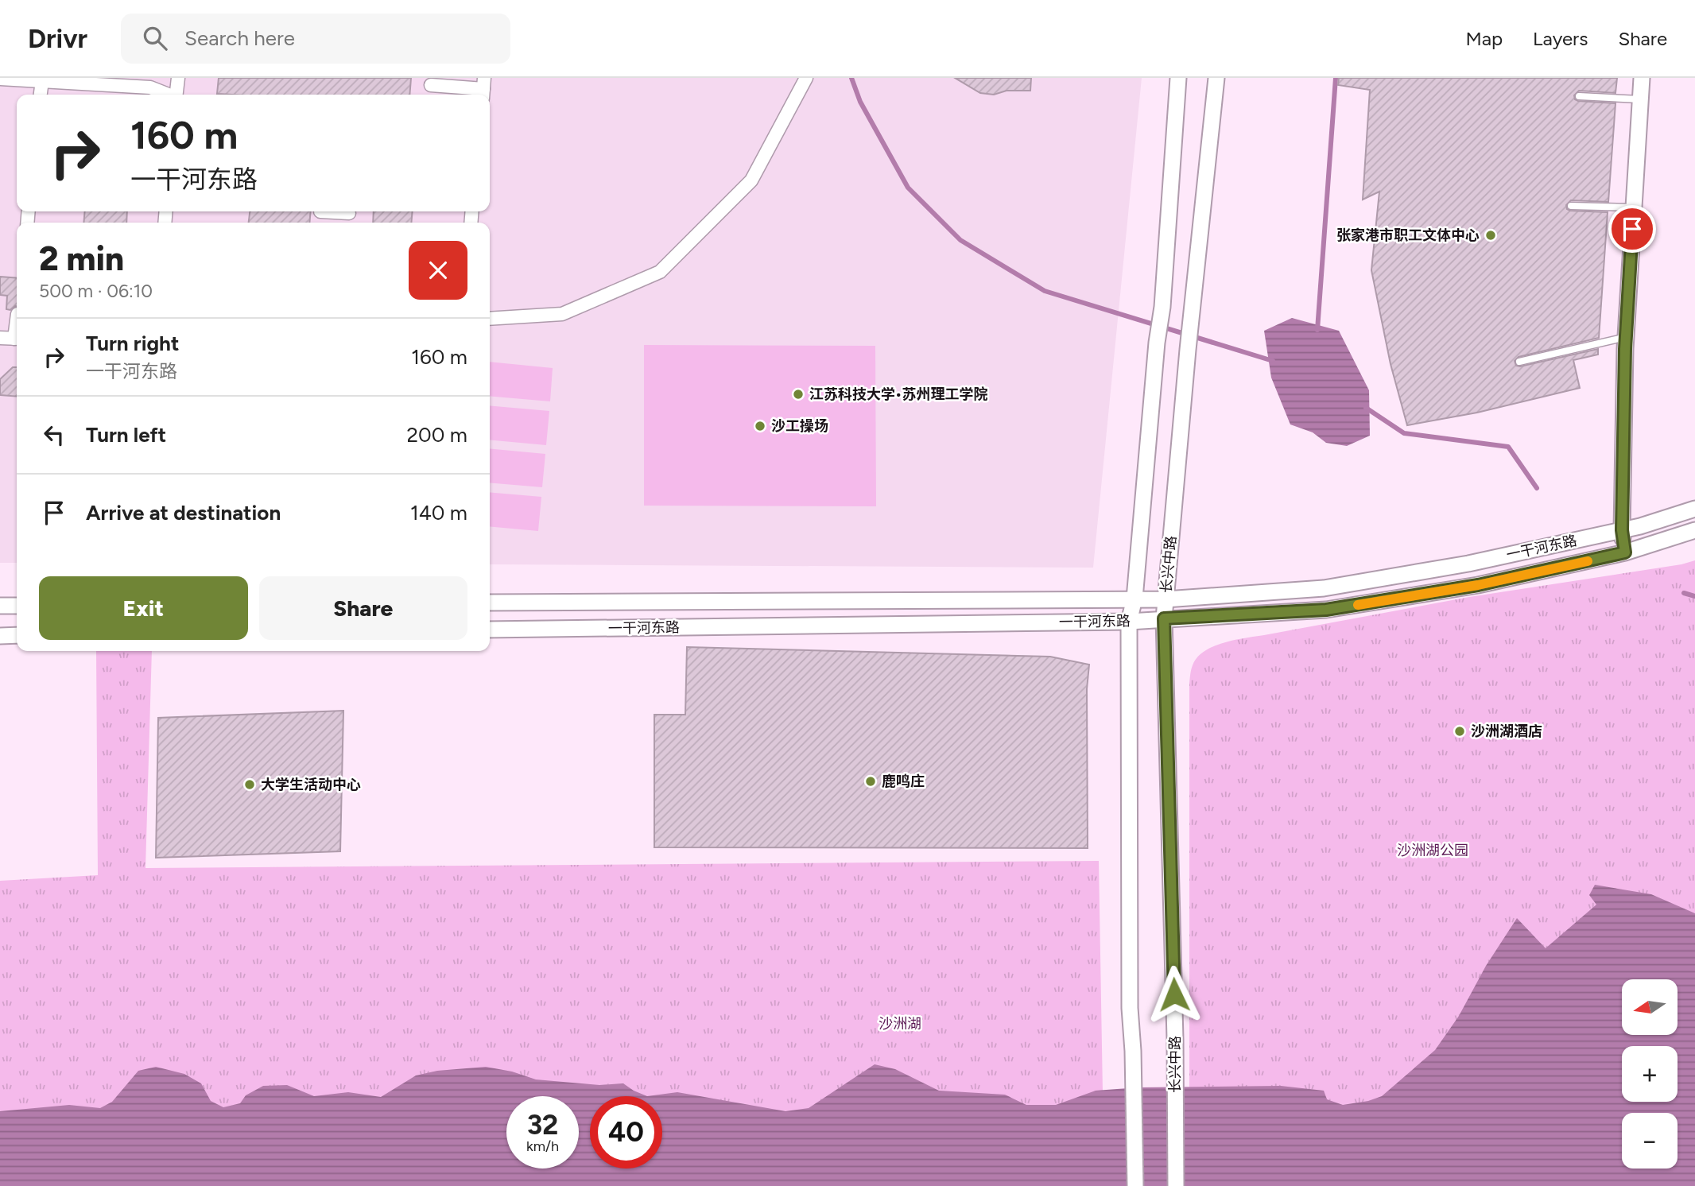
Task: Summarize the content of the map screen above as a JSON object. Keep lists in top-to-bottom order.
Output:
{
  "streets": {
    "street": ["一干河东路", "长兴中路"]
  },
  "crossings": [
    ["一干河东路", "长兴中路"]
  ],
  "parks": ["沙洲湖公园", "沙洲湖"],
  "places": [
    "张家港市职工文体中心",
    "江苏科技大学•苏州理工学院",
    "沙工操场",
    "沙洲湖酒店",
    "鹿鸣庄",
    "大学生活动中心"
  ],
  "north": "left",
  "page": {
    "header": "Drivr",
    "search": "Search here",
    "nav": ["Map", "Layers", "Share"],
    "turn": ["160 m", "一干河东路"],
    "heading": ["2 min", "500 m · 06:10"],
    "list": [
      {
        "name": "Turn right",
        "note": "一干河东路",
        "value": "160 m"
      },
      {
        "name": "Turn left",
        "value": "200 m"
      },
      {
        "name": "Arrive at destination",
        "value": "140 m"
      }
    ],
    "buttons": ["Exit", "Share"],
    "map_buttons": ["+", "−"],
    "speed": "32 km/h",
    "limit": "40"
  }
}
